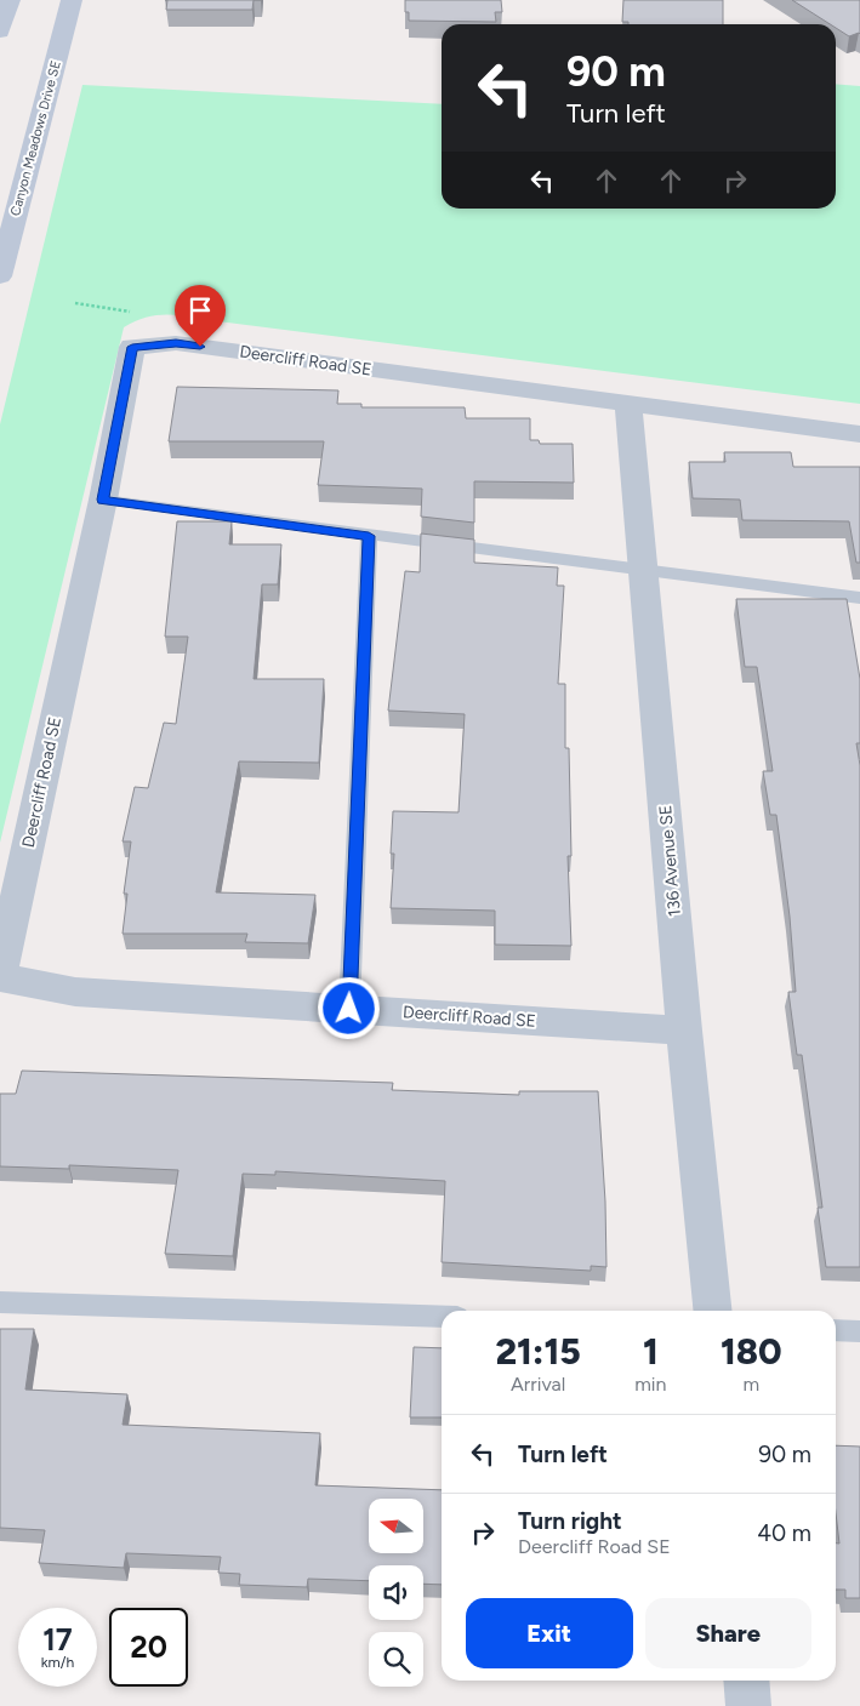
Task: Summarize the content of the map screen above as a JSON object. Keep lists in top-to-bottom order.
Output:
{
  "streets": {
    "street": ["Canyon Meadows Drive SE", "Deercliff Road SE", "136 Avenue SE"]
  },
  "crossings": [
    ["Deercliff Road SE", "136 Avenue SE"]
  ],
  "north": "left",
  "page": {
    "turn": ["90 m", "Turn left"],
    "eta": [
      "21:15",
      "Arrival",
      "1",
      "min",
      "180",
      "m"
    ],
    "list": [
      {
        "name": "Turn left",
        "value": "90 m"
      },
      {
        "name": "Turn right",
        "note": "Deercliff Road SE",
        "value": "40 m"
      }
    ],
    "buttons": ["Exit", "Share"],
    "speed": "17 km/h",
    "limit": "20"
  }
}
